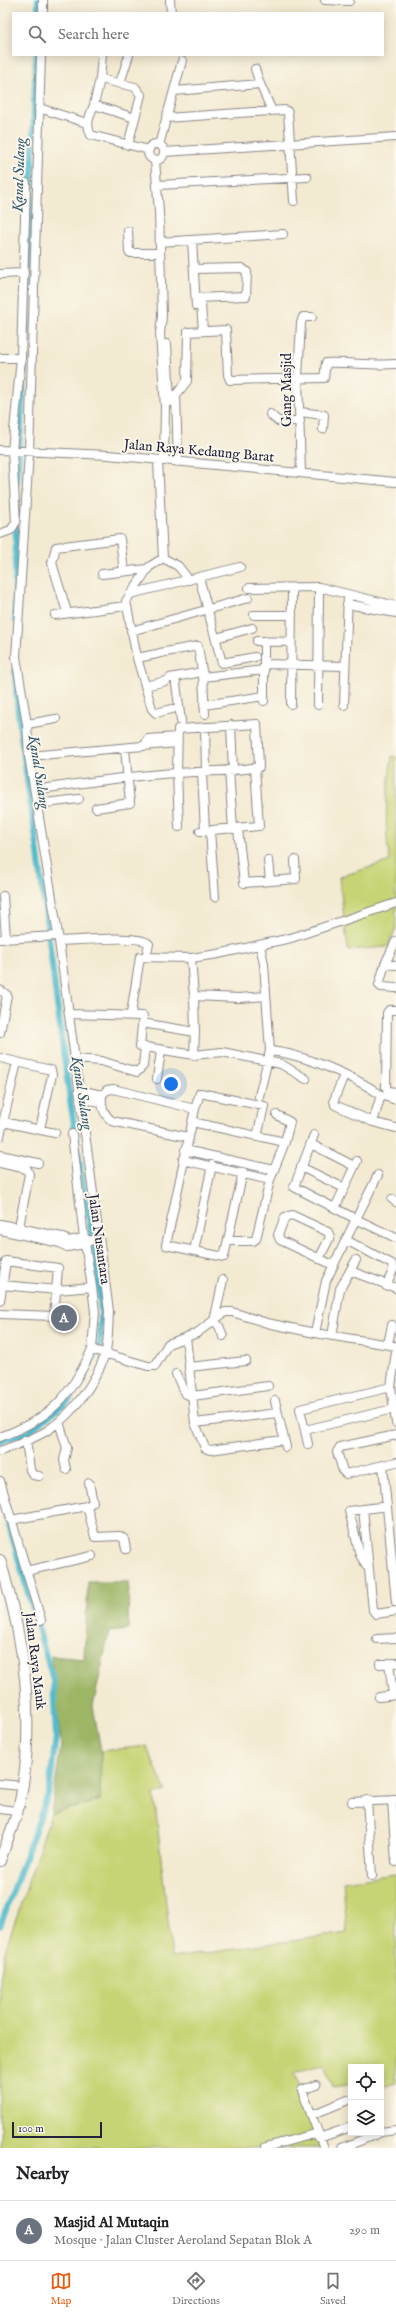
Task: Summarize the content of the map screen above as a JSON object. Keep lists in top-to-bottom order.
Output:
{
  "streets": {
    "main road": ["Jalan Raya Mauk"],
    "street": ["Gang Masjid", "Jalan Raya Kedaung Barat", "Jalan Nusantara"]
  },
  "crossings": [
    ["Gang Masjid", "Jalan Raya Kedaung Barat"]
  ],
  "water": ["Kanal Sulang"],
  "scale_bar": "100 m",
  "page": {
    "search": "Search here",
    "pins": "A",
    "scale": "100 m",
    "heading": "Nearby",
    "list": [
      {
        "mark": "A",
        "name": "Masjid Al Mutaqin",
        "note": "Mosque · Jalan Cluster Aeroland Sepatan Blok A",
        "value": "290 m"
      }
    ],
    "nav": ["Map", "Directions", "Saved"]
  }
}
